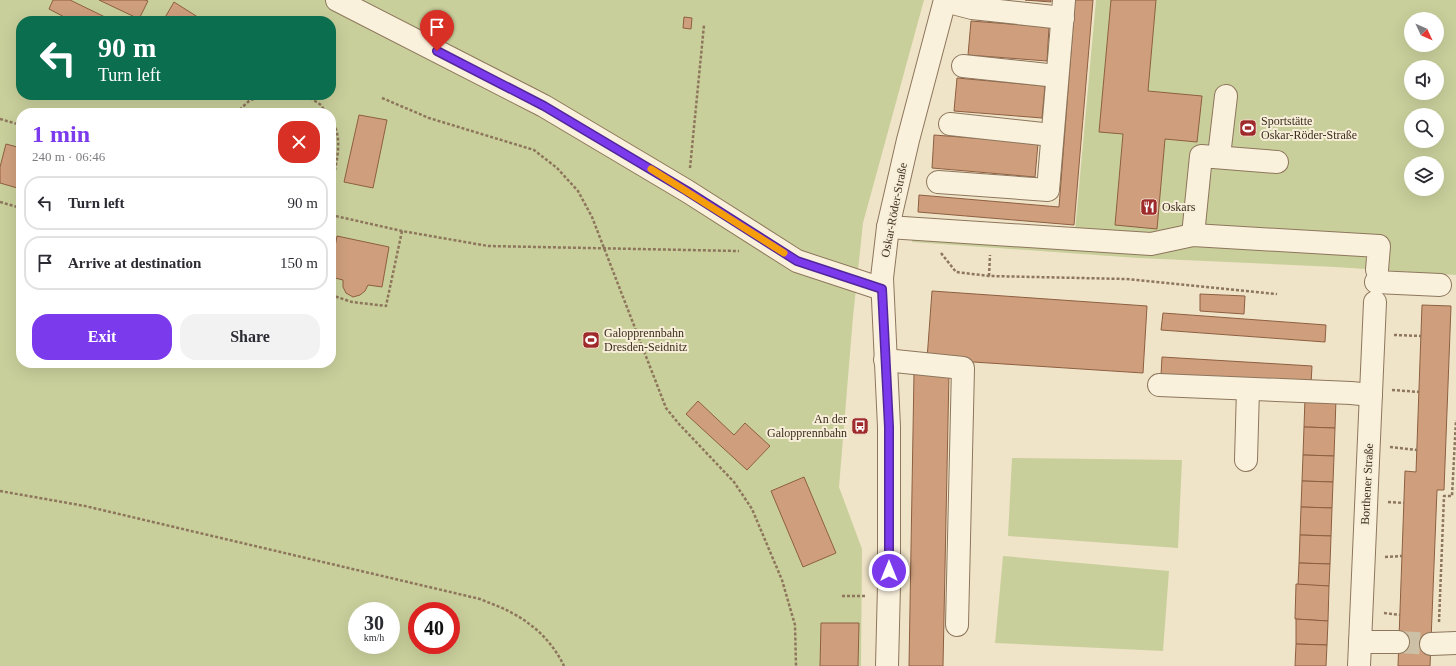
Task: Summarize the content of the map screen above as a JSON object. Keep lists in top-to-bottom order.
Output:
{
  "streets": {
    "street": ["Oskar-Röder-Straße", "Borthener Straße"]
  },
  "places": {
    "sports": ["Sportstätte Oskar-Röder-Straße", "Galopprennbahn Dresden-Seidnitz"],
    "restaurant": ["Oskars"],
    "bus stop": ["An der Galopprennbahn"]
  },
  "north": "bottom right",
  "page": {
    "turn": ["90 m", "Turn left"],
    "heading": ["1 min", "240 m · 06:46"],
    "list": [
      {
        "name": "Turn left",
        "value": "90 m"
      },
      {
        "name": "Arrive at destination",
        "value": "150 m"
      }
    ],
    "buttons": ["Exit", "Share"],
    "speed": "30 km/h",
    "limit": "40"
  }
}
